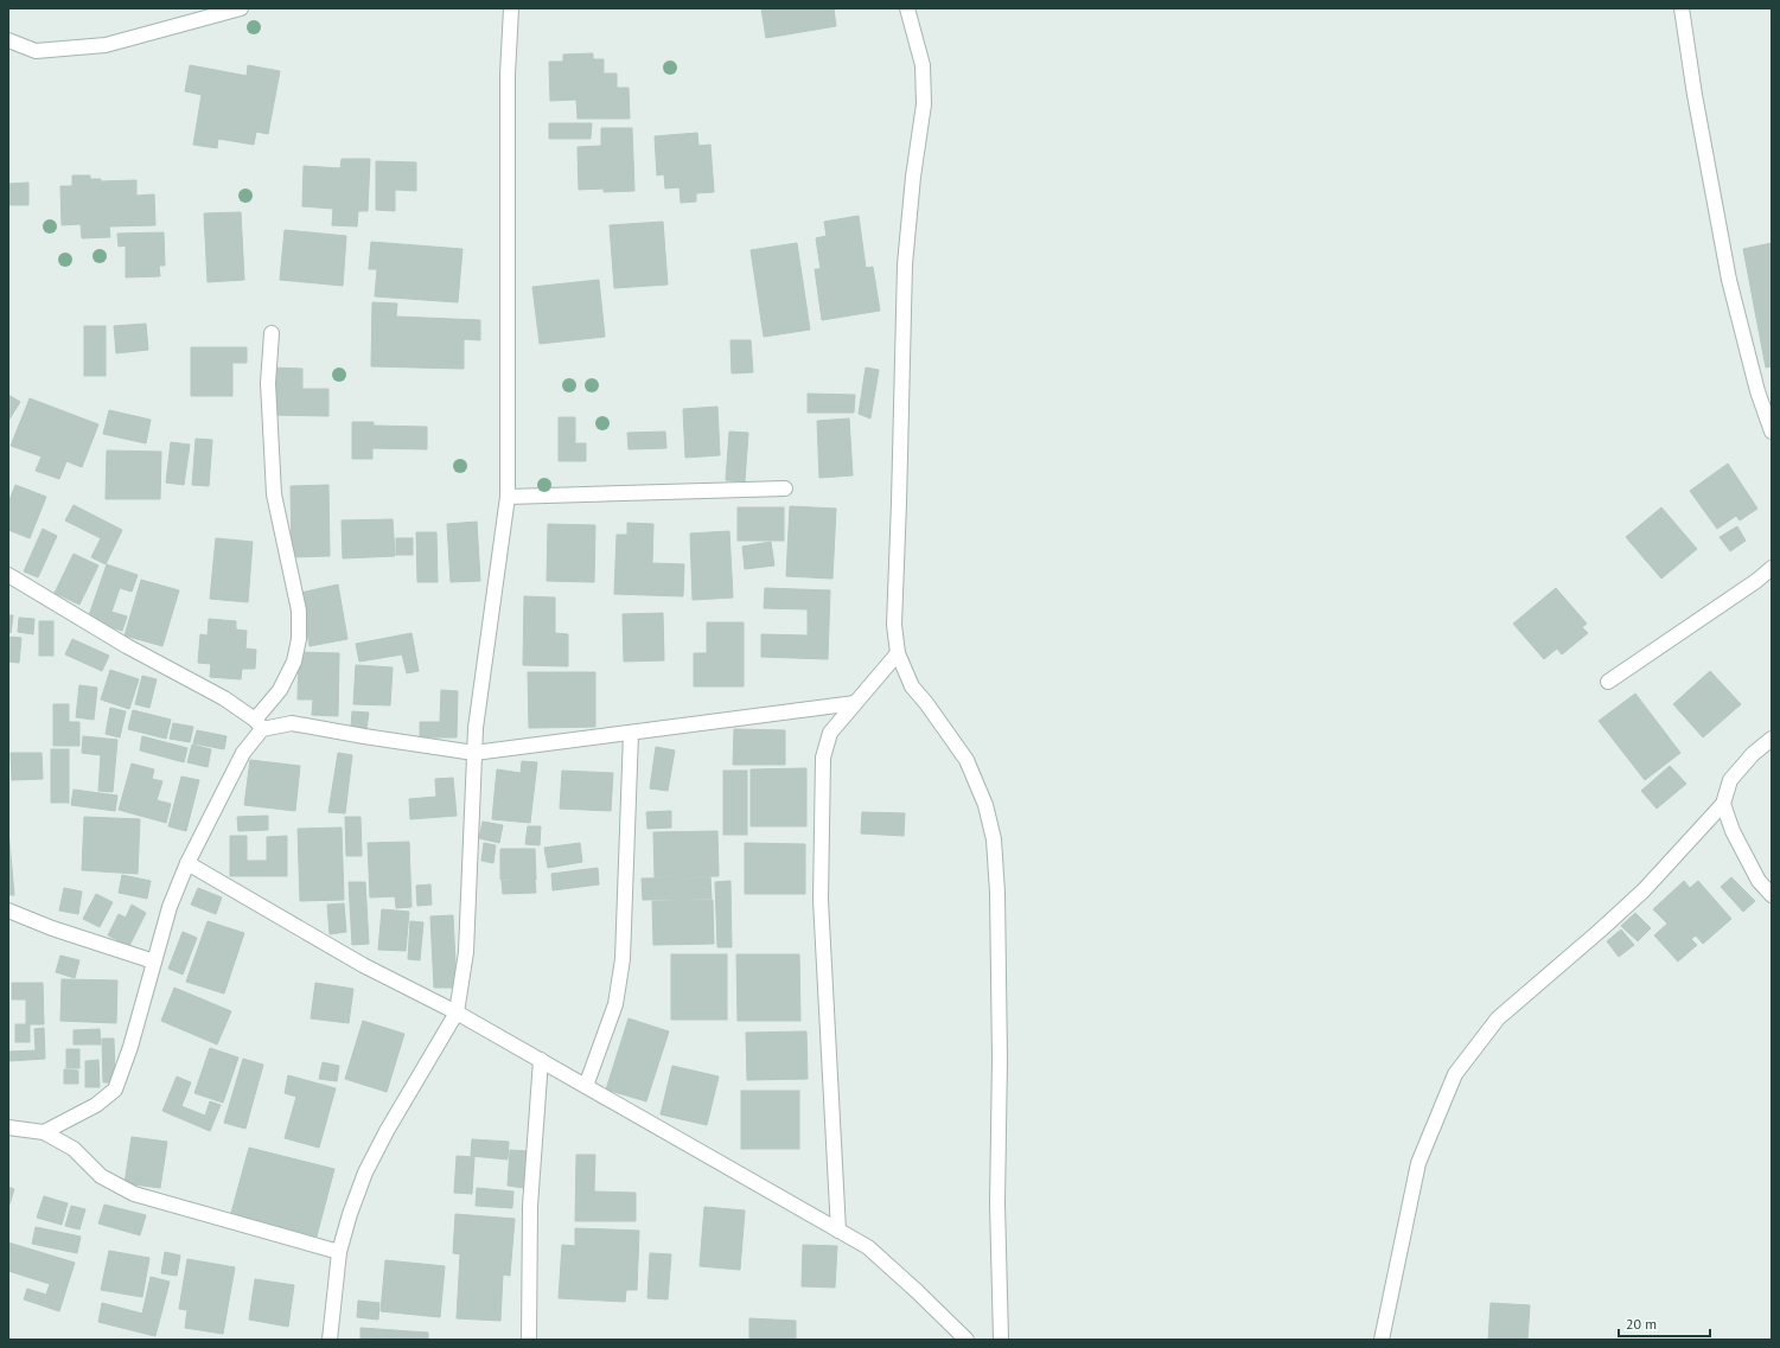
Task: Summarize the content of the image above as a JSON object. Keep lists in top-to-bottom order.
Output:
{
  "scale_bar": "20 m"
}
